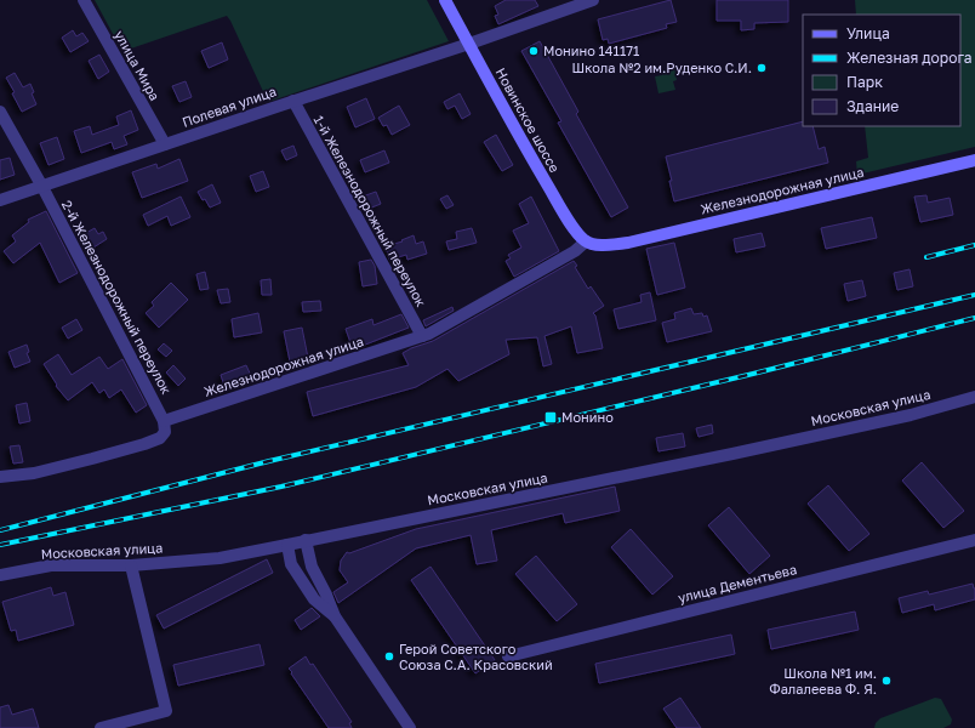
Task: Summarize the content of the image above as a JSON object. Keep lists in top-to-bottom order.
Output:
{
  "streets": {
    "main road": ["Новинское шоссе", "Железнодорожная улица"],
    "street": [
      "улица Мира",
      "Полевая улица",
      "1-й Железнодорожный переулок",
      "2-й Железнодорожный переулок",
      "Московская улица",
      "улица Дементьева"
    ]
  },
  "crossings": [
    ["улица Мира", "Полевая улица"],
    ["Полевая улица", "Новинское шоссе"],
    ["Полевая улица", "1-й Железнодорожный переулок"],
    ["Полевая улица", "2-й Железнодорожный переулок"],
    ["Новинское шоссе", "Железнодорожная улица"],
    ["Железнодорожная улица", "1-й Железнодорожный переулок"],
    ["Железнодорожная улица", "2-й Железнодорожный переулок"]
  ],
  "places": {
    "other": [
      "Монино 141171",
      "Школа №2 им.Руденко С.И.",
      "Герой Советского Союза С.А. Красовский",
      "Школа №1 им. Фалалеева Ф. Я."
    ],
    "transit": ["Монино"]
  },
  "legend": [
    "Улица",
    "Железная дорога",
    "Парк",
    "Здание"
  ]
}
